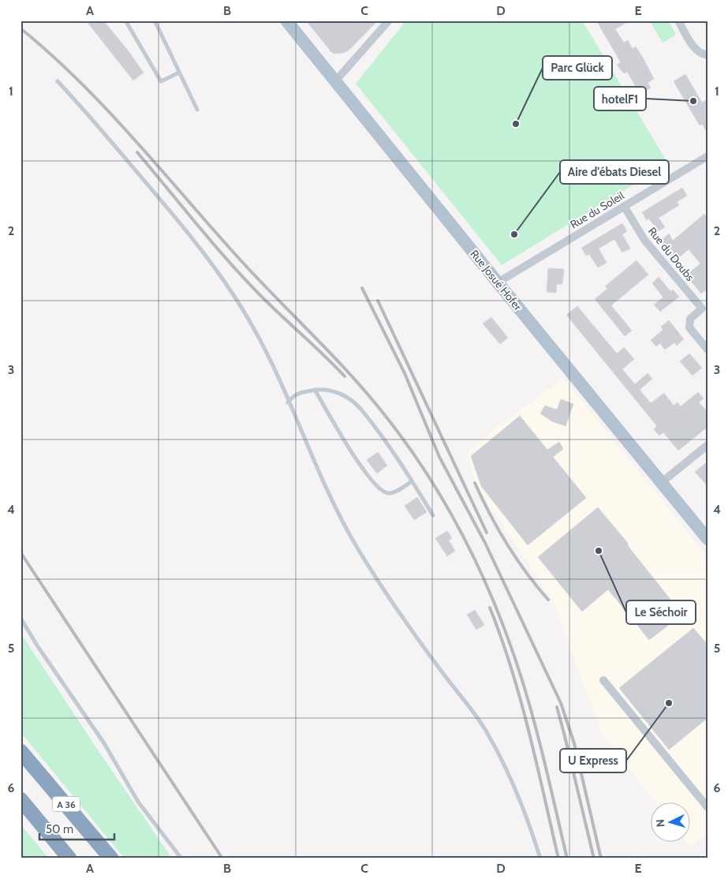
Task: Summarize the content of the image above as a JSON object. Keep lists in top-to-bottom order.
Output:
{
  "streets": {
    "highway": ["A 36"],
    "main road": ["Rue Josué Hofer"],
    "street": ["Rue du Soleil", "Rue du Doubs"]
  },
  "crossings": [
    ["Rue du Soleil", "Rue du Doubs"],
    ["Rue du Soleil", "Rue Josué Hofer"]
  ],
  "places": [
    "hotelF1",
    "Parc Glück",
    "Aire d'ébats Diesel",
    "Le Séchoir",
    "U Express"
  ],
  "scale_bar": "50 m",
  "north": "left",
  "grid": {
    "columns": [
      "A",
      "B",
      "C",
      "D",
      "E"
    ],
    "rows": [
      "1",
      "2",
      "3",
      "4",
      "5",
      "6"
    ]
  }
}
